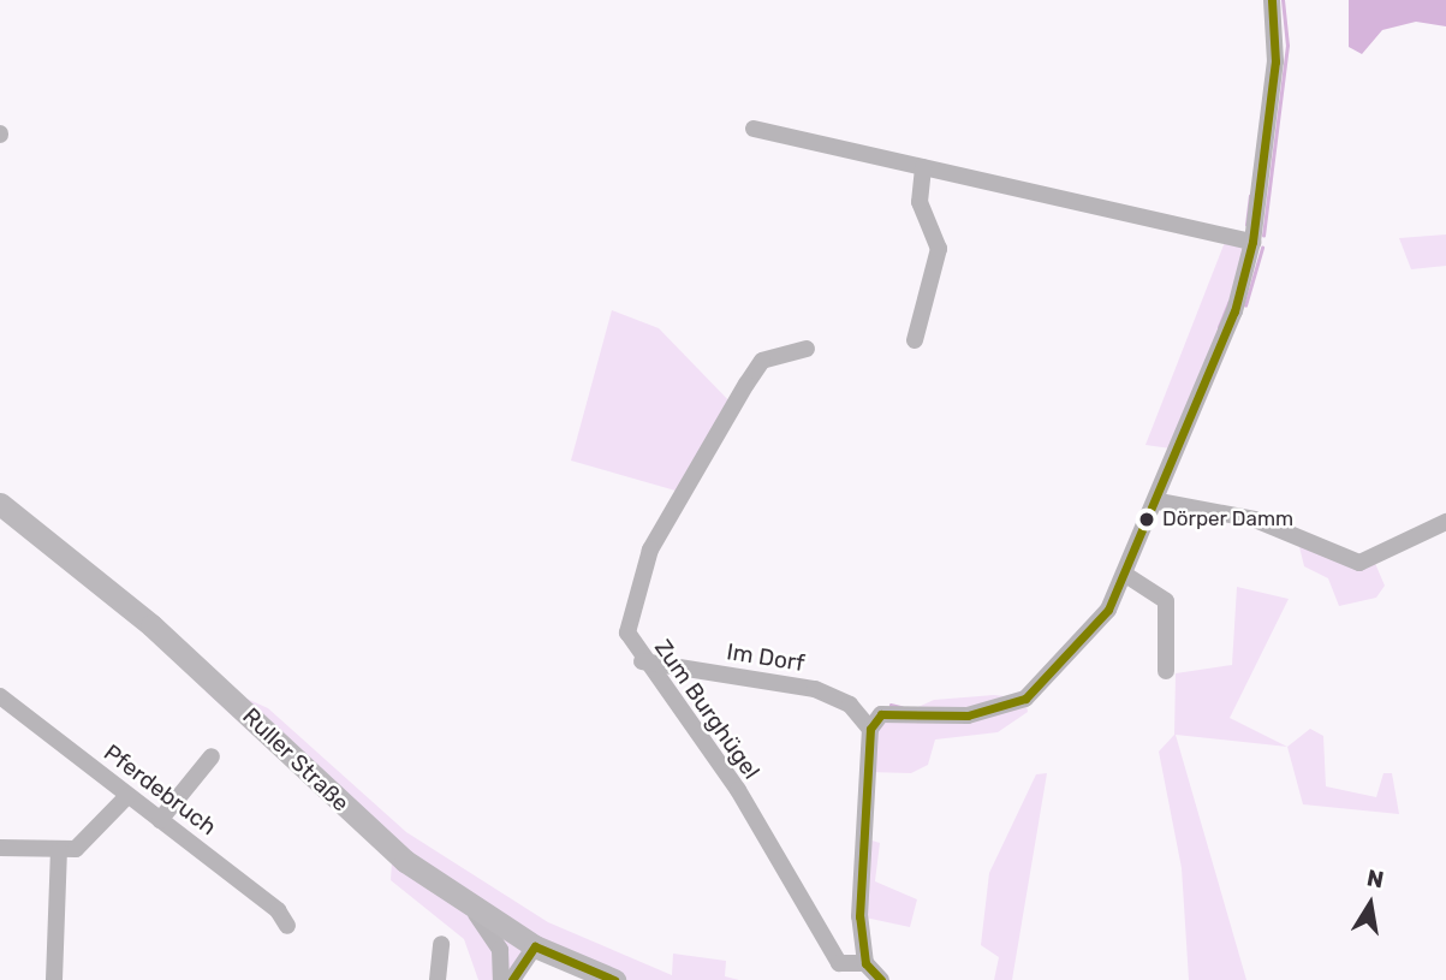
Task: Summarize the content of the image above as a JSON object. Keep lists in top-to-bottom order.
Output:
{
  "streets": {
    "main road": ["Ruller Straße"],
    "street": ["Im Dorf", "Zum Burghügel", "Pferdebruch"]
  },
  "crossings": [
    ["Im Dorf", "Zum Burghügel"]
  ],
  "places": ["Dörper Damm"],
  "north": "top"
}
